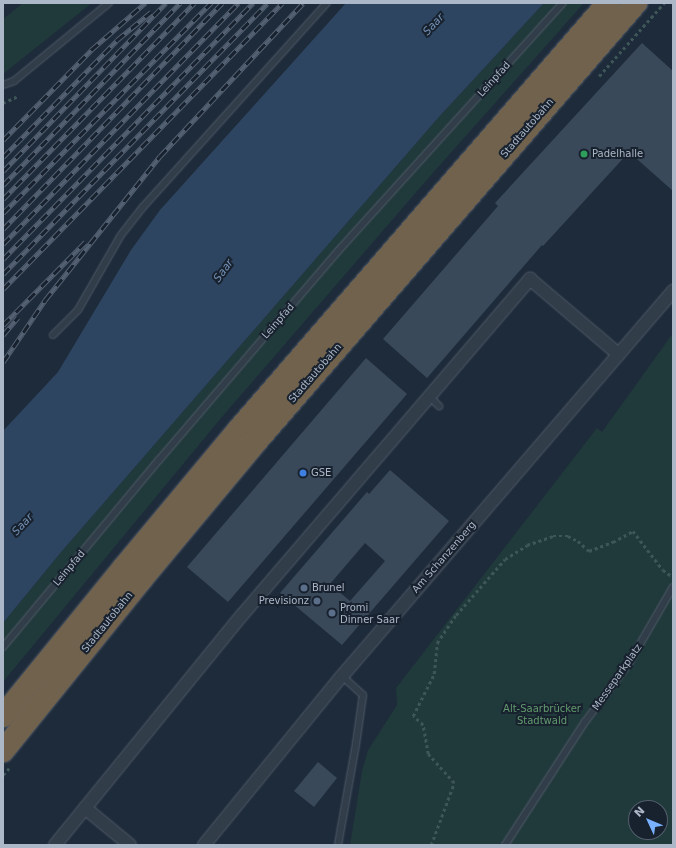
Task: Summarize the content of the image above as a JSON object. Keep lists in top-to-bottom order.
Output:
{
  "streets": {
    "highway": ["Stadtautobahn"],
    "street": ["Am Schanzenberg"],
    "lane": ["Leinpfad", "Messeparkplatz"]
  },
  "water": ["Saar"],
  "parks": ["Alt-Saarbrücker Stadtwald"],
  "places": [
    "Padelhalle",
    "GSE",
    "Brunel",
    "Previsionz",
    "Promi Dinner Saar"
  ],
  "north": "top left"
}
